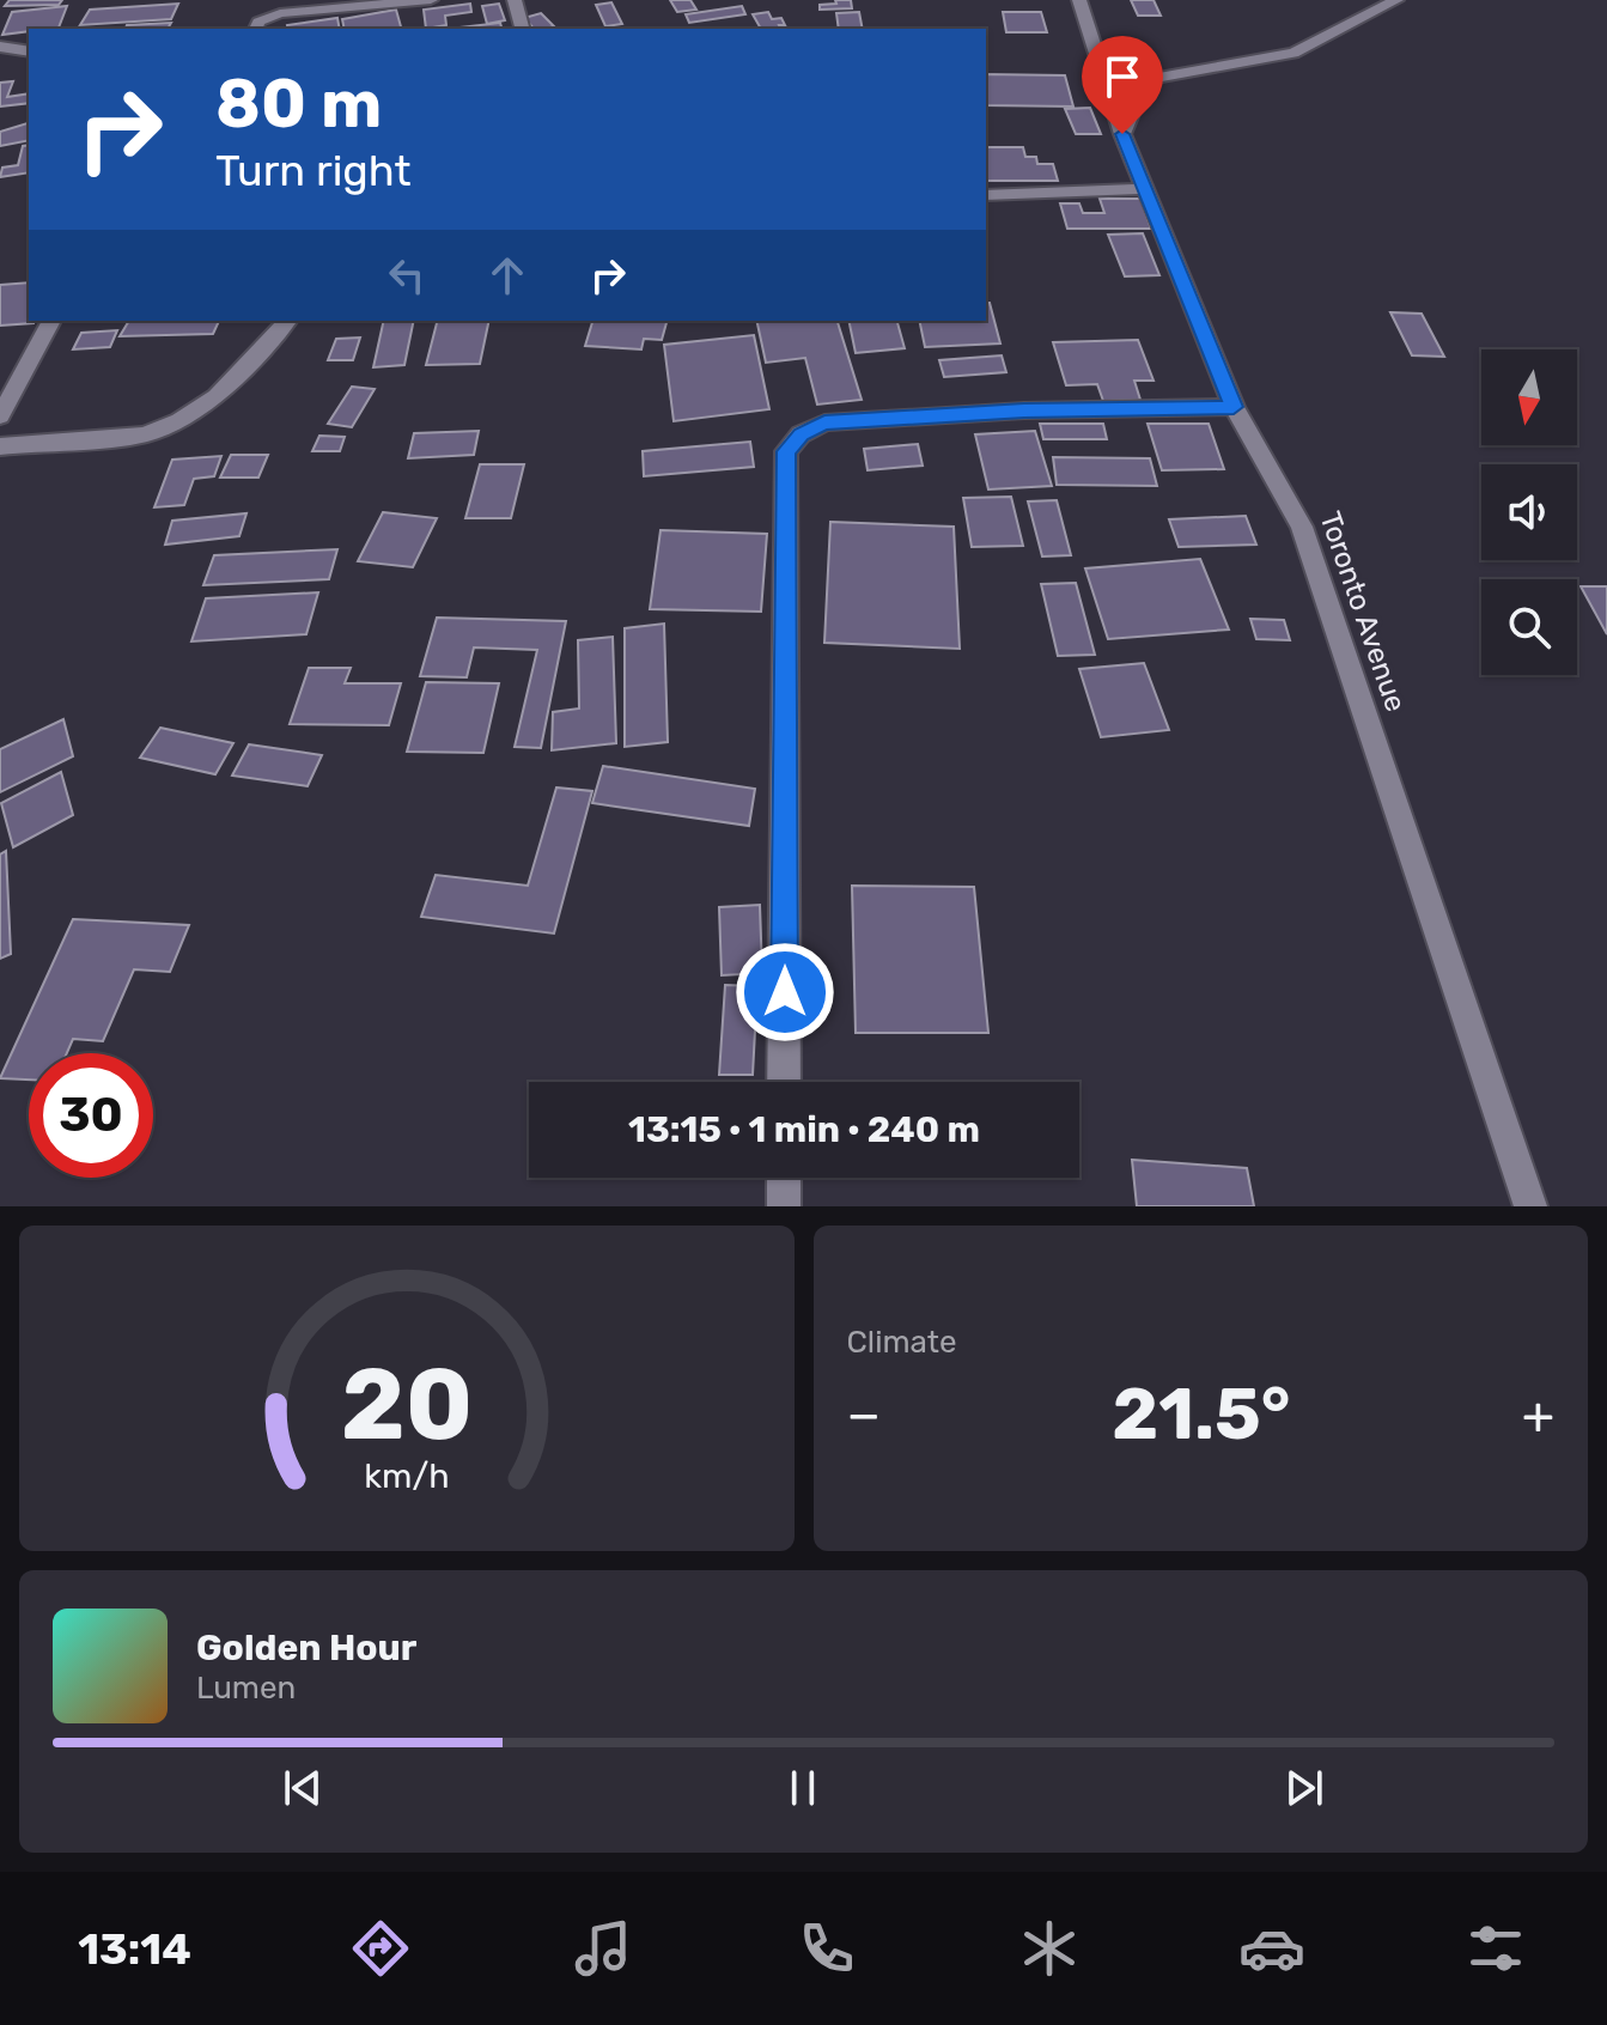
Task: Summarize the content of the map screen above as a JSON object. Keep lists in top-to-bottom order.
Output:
{
  "streets": {
    "street": ["Toronto Avenue"]
  },
  "north": "bottom",
  "page": {
    "turn": ["80 m", "Turn right"],
    "limit": "30",
    "trip": "13:15 · 1 min · 240 m",
    "tile": "Climate",
    "heat": ["−", "21.5°", "+"],
    "song": ["Golden Hour", "Lumen"],
    "tabs": "13:14",
    "gauge": ["20", "km/h"]
  }
}
